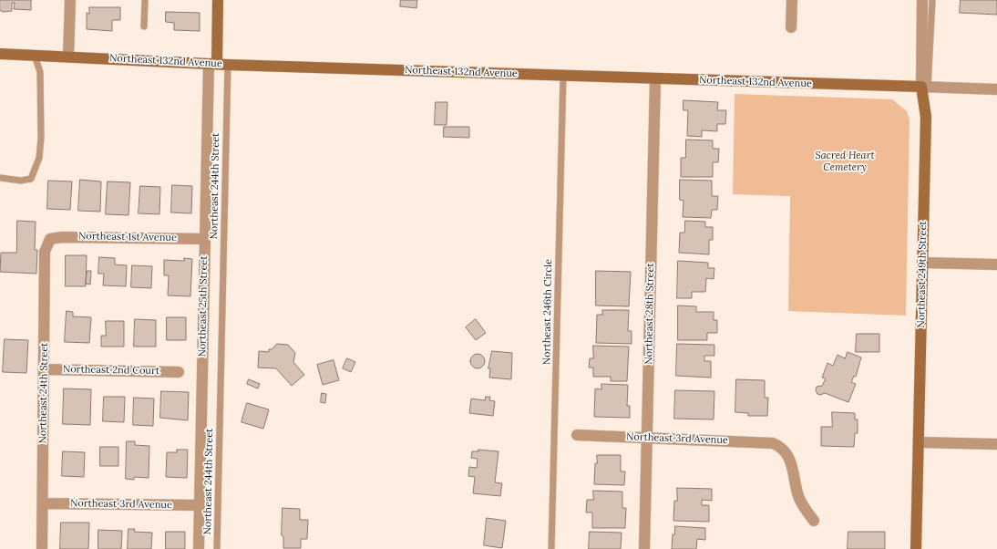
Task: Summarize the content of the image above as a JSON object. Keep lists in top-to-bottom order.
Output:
{
  "streets": {
    "street": [
      "Northeast 132nd Avenue",
      "Northeast 1st Avenue",
      "Northeast 249th Street",
      "Northeast 25th Street",
      "Northeast 28th Street",
      "Northeast 2nd Court",
      "Northeast 24th Street",
      "Northeast 3rd Avenue"
    ],
    "lane": ["Northeast 244th Street", "Northeast 246th Circle"]
  },
  "crossings": [
    ["Northeast 132nd Avenue", "Northeast 244th Street"],
    ["Northeast 132nd Avenue", "Northeast 249th Street"],
    ["Northeast 132nd Avenue", "Northeast 25th Street"],
    ["Northeast 132nd Avenue", "Northeast 246th Circle"],
    ["Northeast 132nd Avenue", "Northeast 28th Street"],
    ["Northeast 244th Street", "Northeast 25th Street"],
    ["Northeast 1st Avenue", "Northeast 25th Street"],
    ["Northeast 1st Avenue", "Northeast 24th Street"],
    ["Northeast 25th Street", "Northeast 3rd Avenue"],
    ["Northeast 28th Street", "Northeast 3rd Avenue"],
    ["Northeast 2nd Court", "Northeast 24th Street"],
    ["Northeast 24th Street", "Northeast 3rd Avenue"]
  ],
  "parks": ["Sacred Heart Cemetery"]
}
